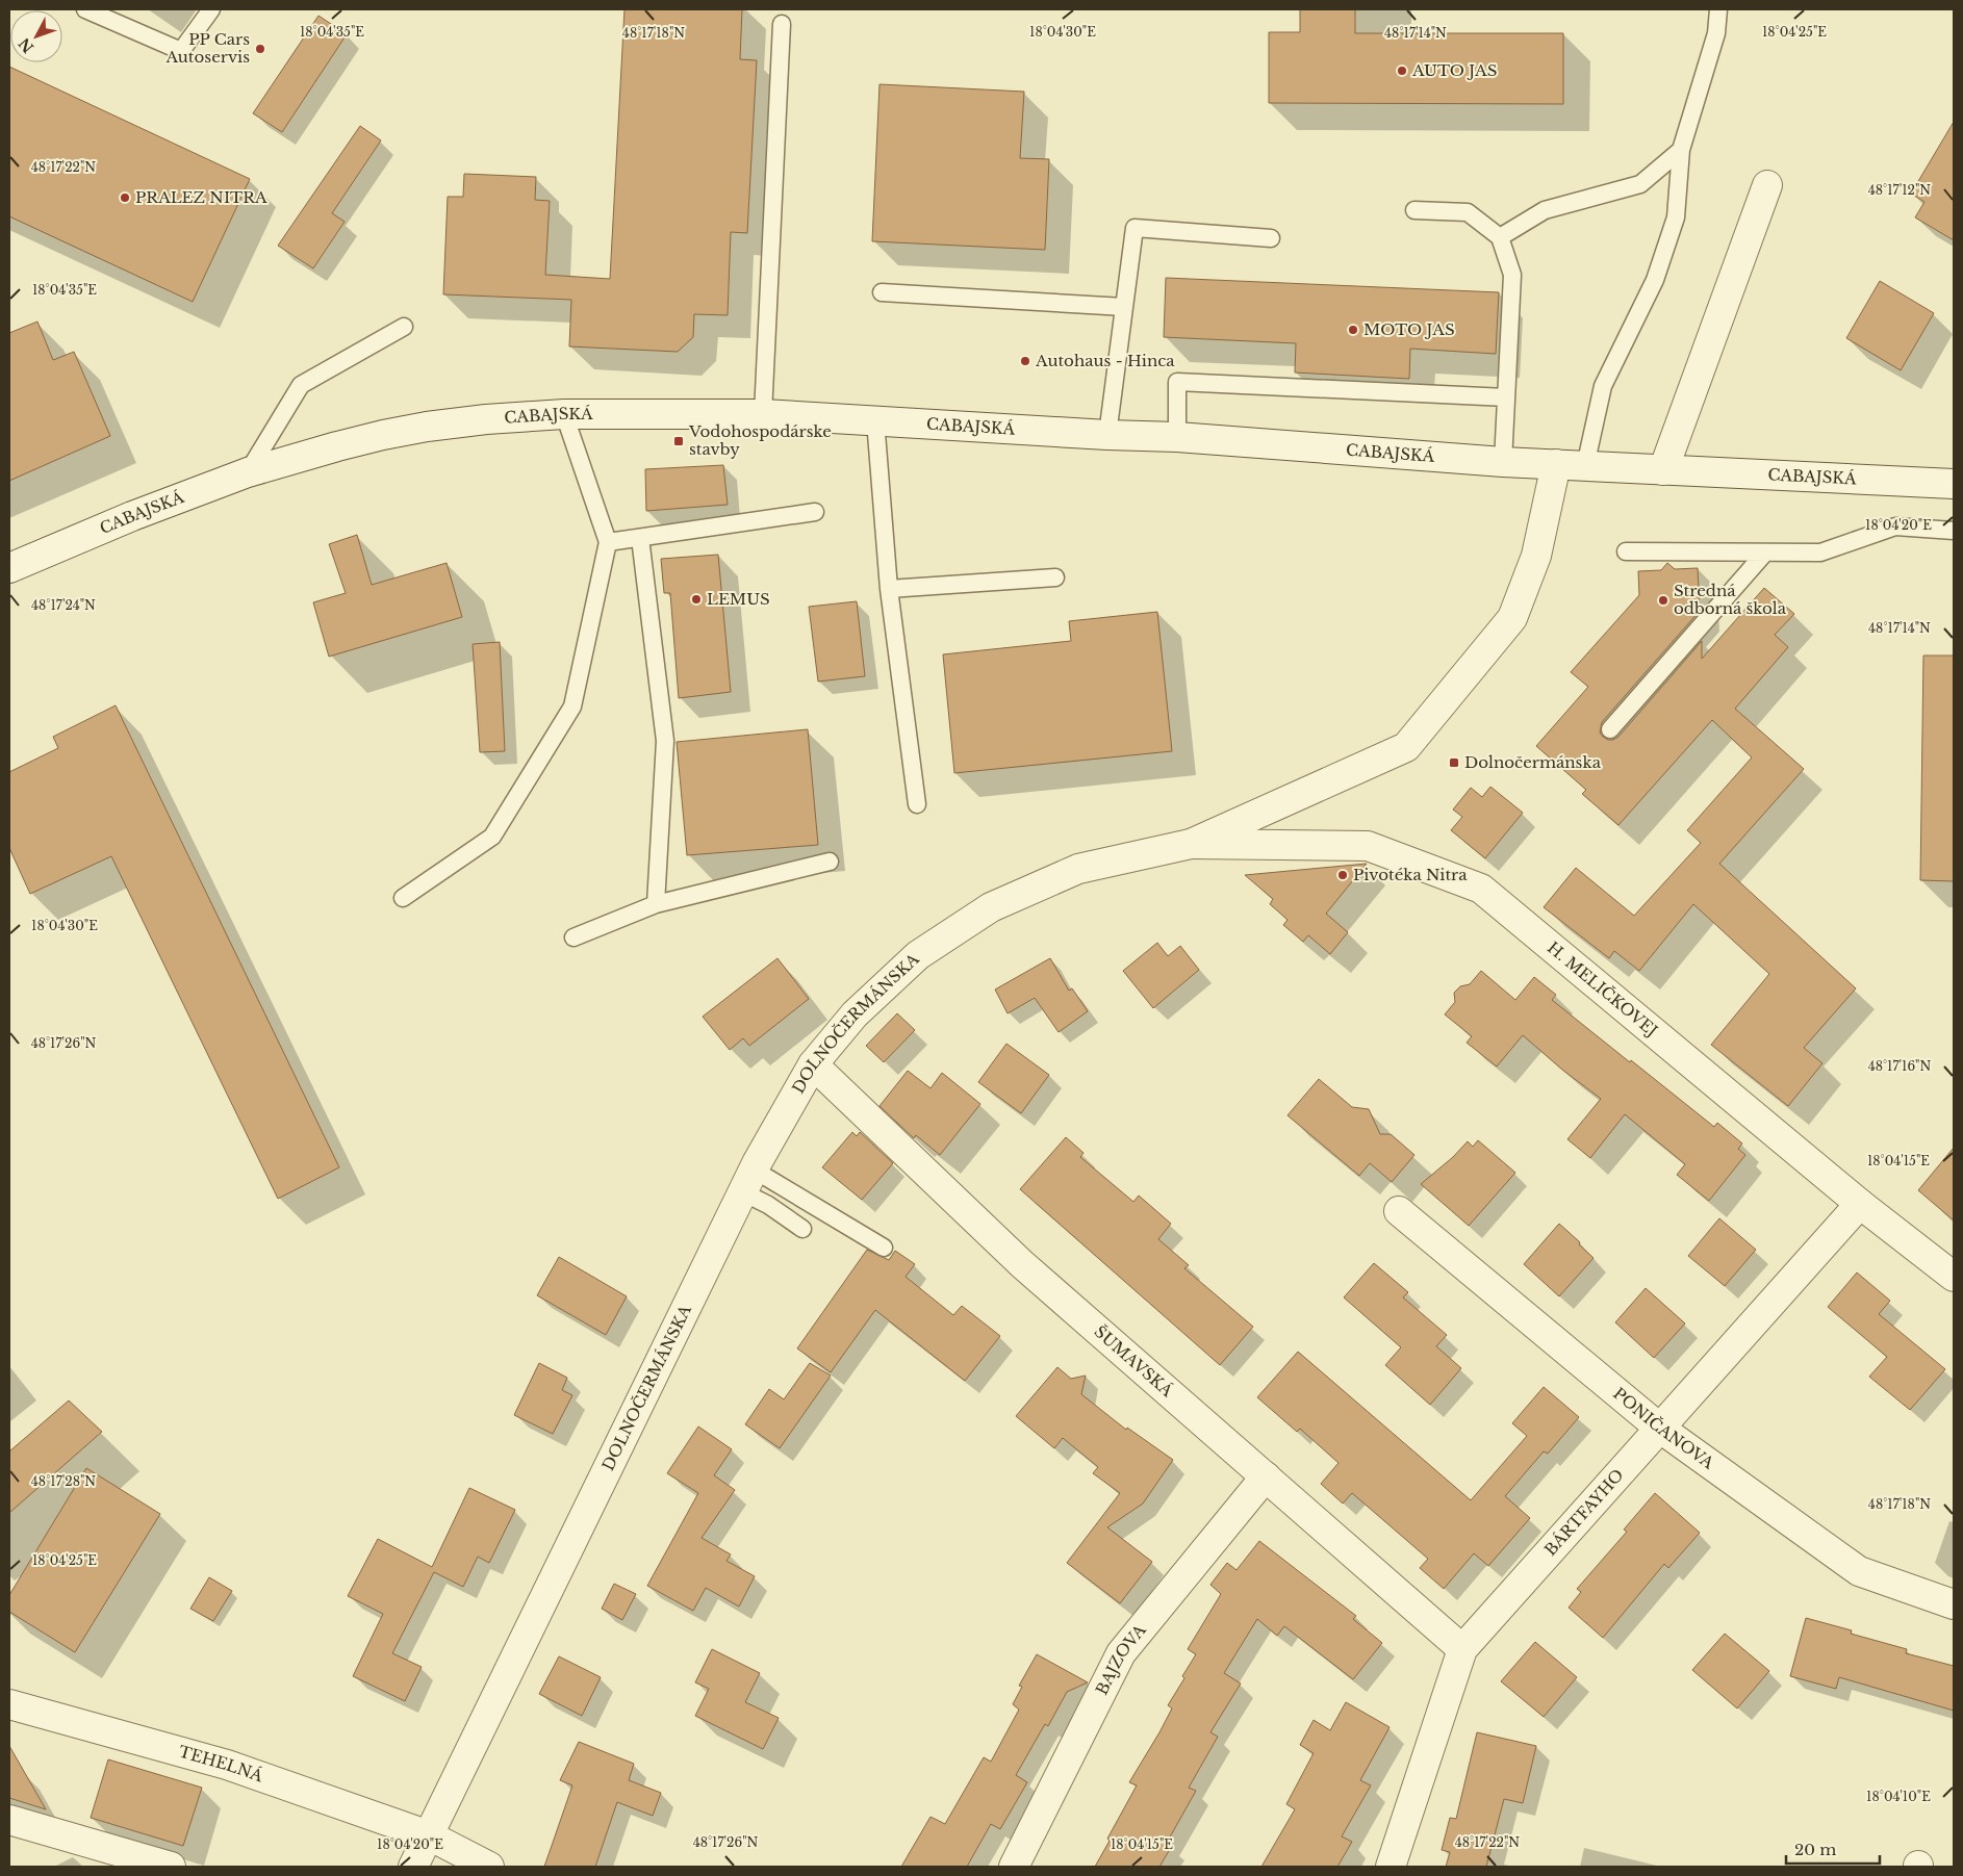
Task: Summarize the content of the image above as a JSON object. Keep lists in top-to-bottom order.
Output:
{
  "streets": {
    "street": [
      "CABAJSKÁ",
      "H. MELIČKOVEJ",
      "DOLNOČERMÁNSKA",
      "ŠUMAVSKÁ",
      "PONIČANOVA",
      "BÁRTFAYHO",
      "BAJZOVA",
      "TEHELNÁ"
    ]
  },
  "crossings": [
    ["CABAJSKÁ", "DOLNOČERMÁNSKA"],
    ["H. MELIČKOVEJ", "DOLNOČERMÁNSKA"],
    ["H. MELIČKOVEJ", "BÁRTFAYHO"],
    ["DOLNOČERMÁNSKA", "ŠUMAVSKÁ"],
    ["DOLNOČERMÁNSKA", "TEHELNÁ"],
    ["ŠUMAVSKÁ", "BÁRTFAYHO"],
    ["ŠUMAVSKÁ", "BAJZOVA"],
    ["PONIČANOVA", "BÁRTFAYHO"]
  ],
  "places": {
    "other": [
      "PP Cars Autoservis",
      "AUTO JAS",
      "PRALEZ NITRA",
      "MOTO JAS",
      "Autohaus - Hinca",
      "LEMUS",
      "Stredná odborná škola",
      "Pivotéka Nitra"
    ],
    "transit": ["Vodohospodárske stavby", "Dolnočermánska"]
  },
  "scale_bar": "20 m",
  "north": "bottom left",
  "coordinates": [
    "18°04'35\"E",
    "18°04'30\"E",
    "18°04'25\"E",
    "48°17'14\"N",
    "48°17'18\"N",
    "48°17'22\"N",
    "48°17'12\"N",
    "18°04'20\"E",
    "48°17'24\"N",
    "48°17'26\"N",
    "48°17'16\"N",
    "18°04'15\"E",
    "48°17'28\"N",
    "18°04'10\"E"
  ]
}
